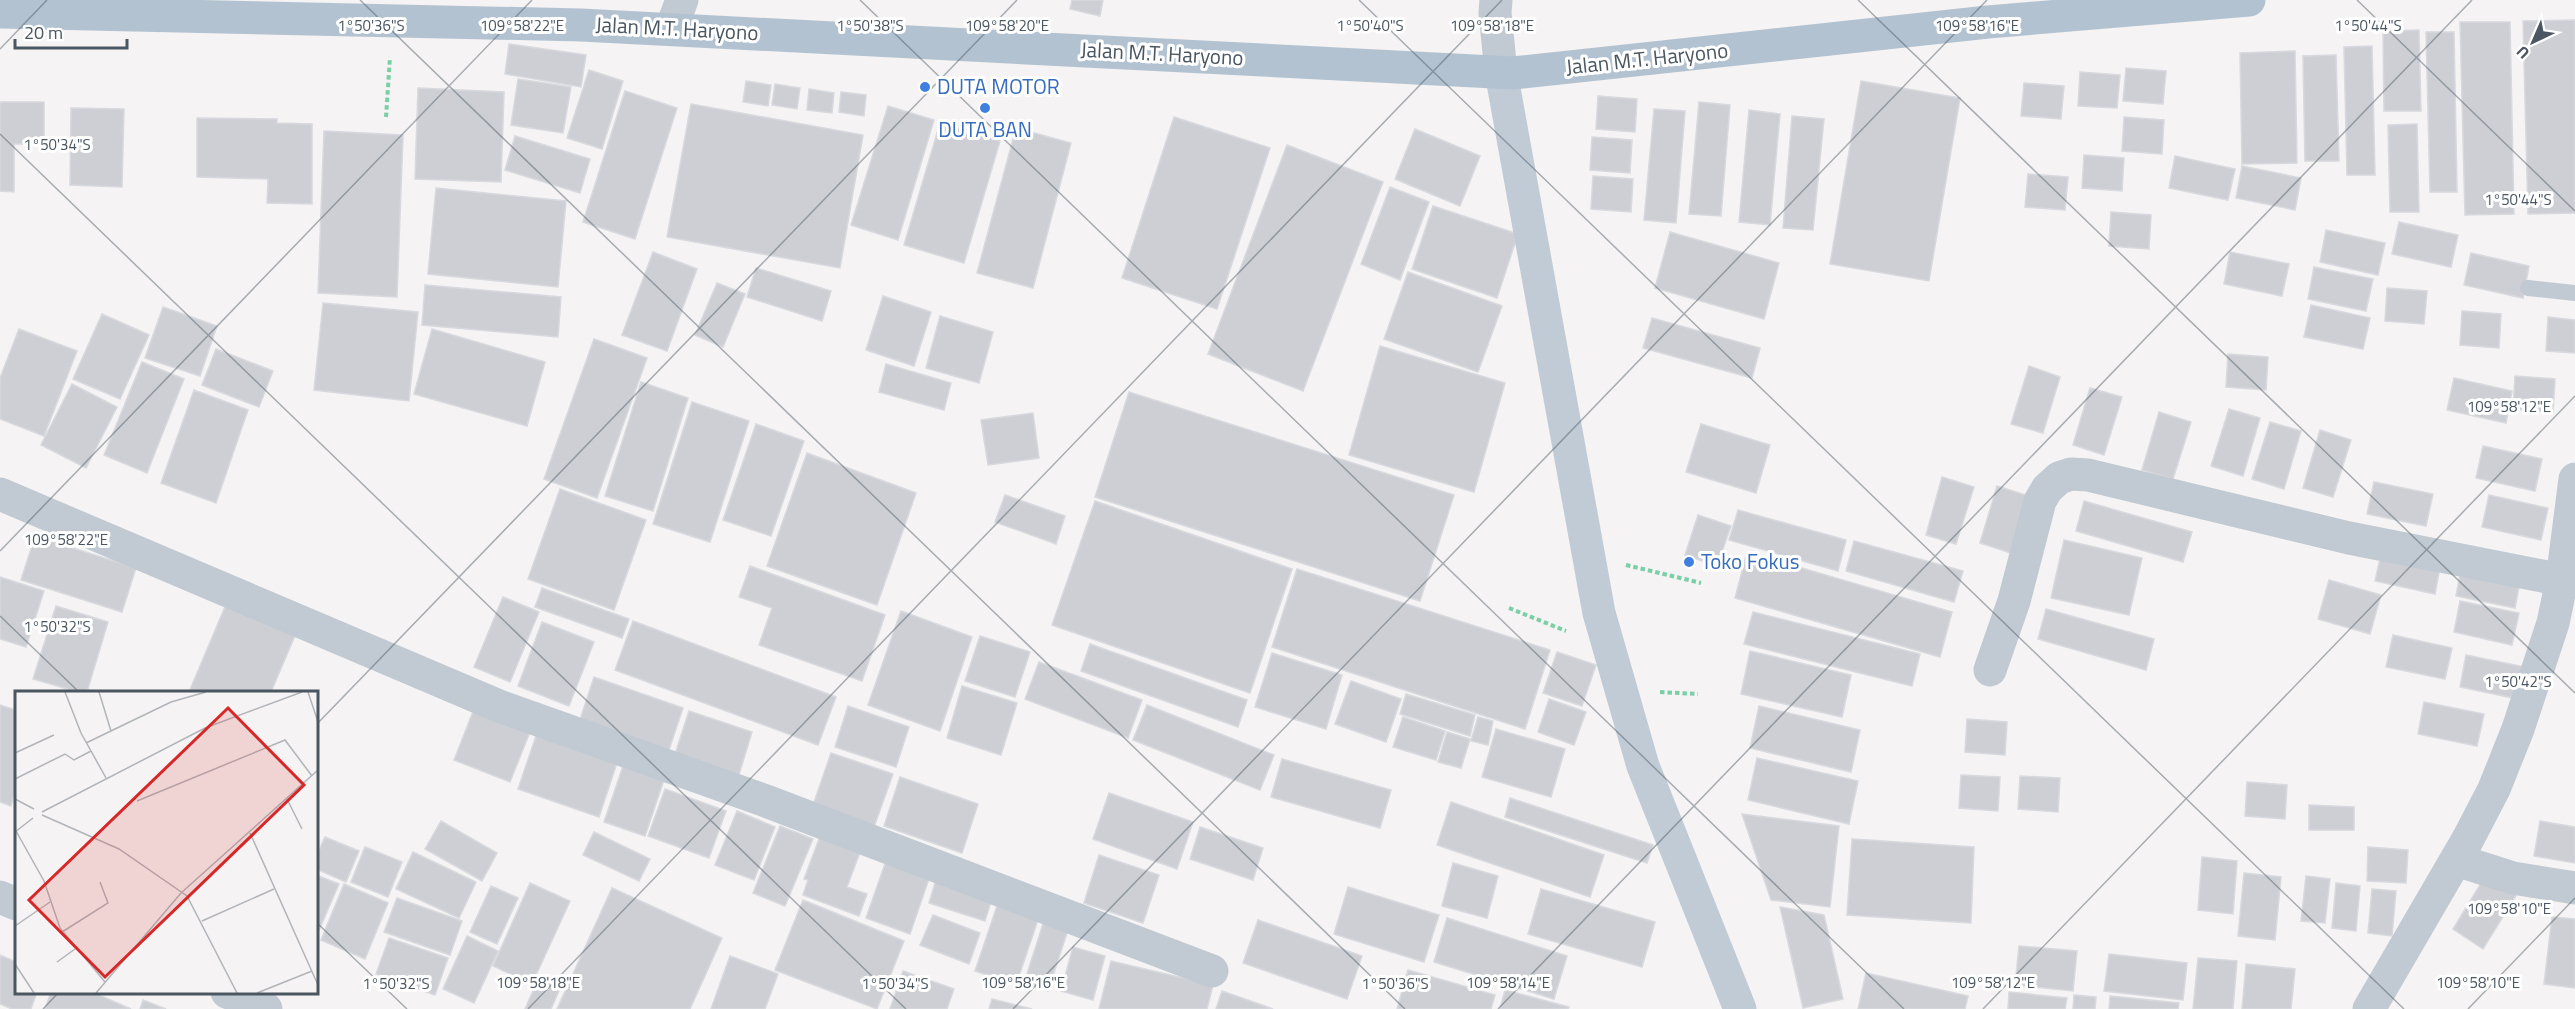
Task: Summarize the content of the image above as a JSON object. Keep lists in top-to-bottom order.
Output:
{
  "streets": {
    "main road": ["Jalan M.T. Haryono"]
  },
  "places": ["DUTA MOTOR", "DUTA BAN", "Toko Fokus"],
  "scale_bar": "20 m",
  "north": "bottom left",
  "coordinates": [
    "1°50'38\"S",
    "1°50'40\"S",
    "1°50'44\"S",
    "1°50'36\"S",
    "109°58'22\"E",
    "109°58'20\"E",
    "109°58'18\"E",
    "109°58'16\"E",
    "1°50'34\"S",
    "109°58'12\"E",
    "1°50'32\"S",
    "1°50'42\"S",
    "109°58'10\"E",
    "109°58'14\"E"
  ]
}
